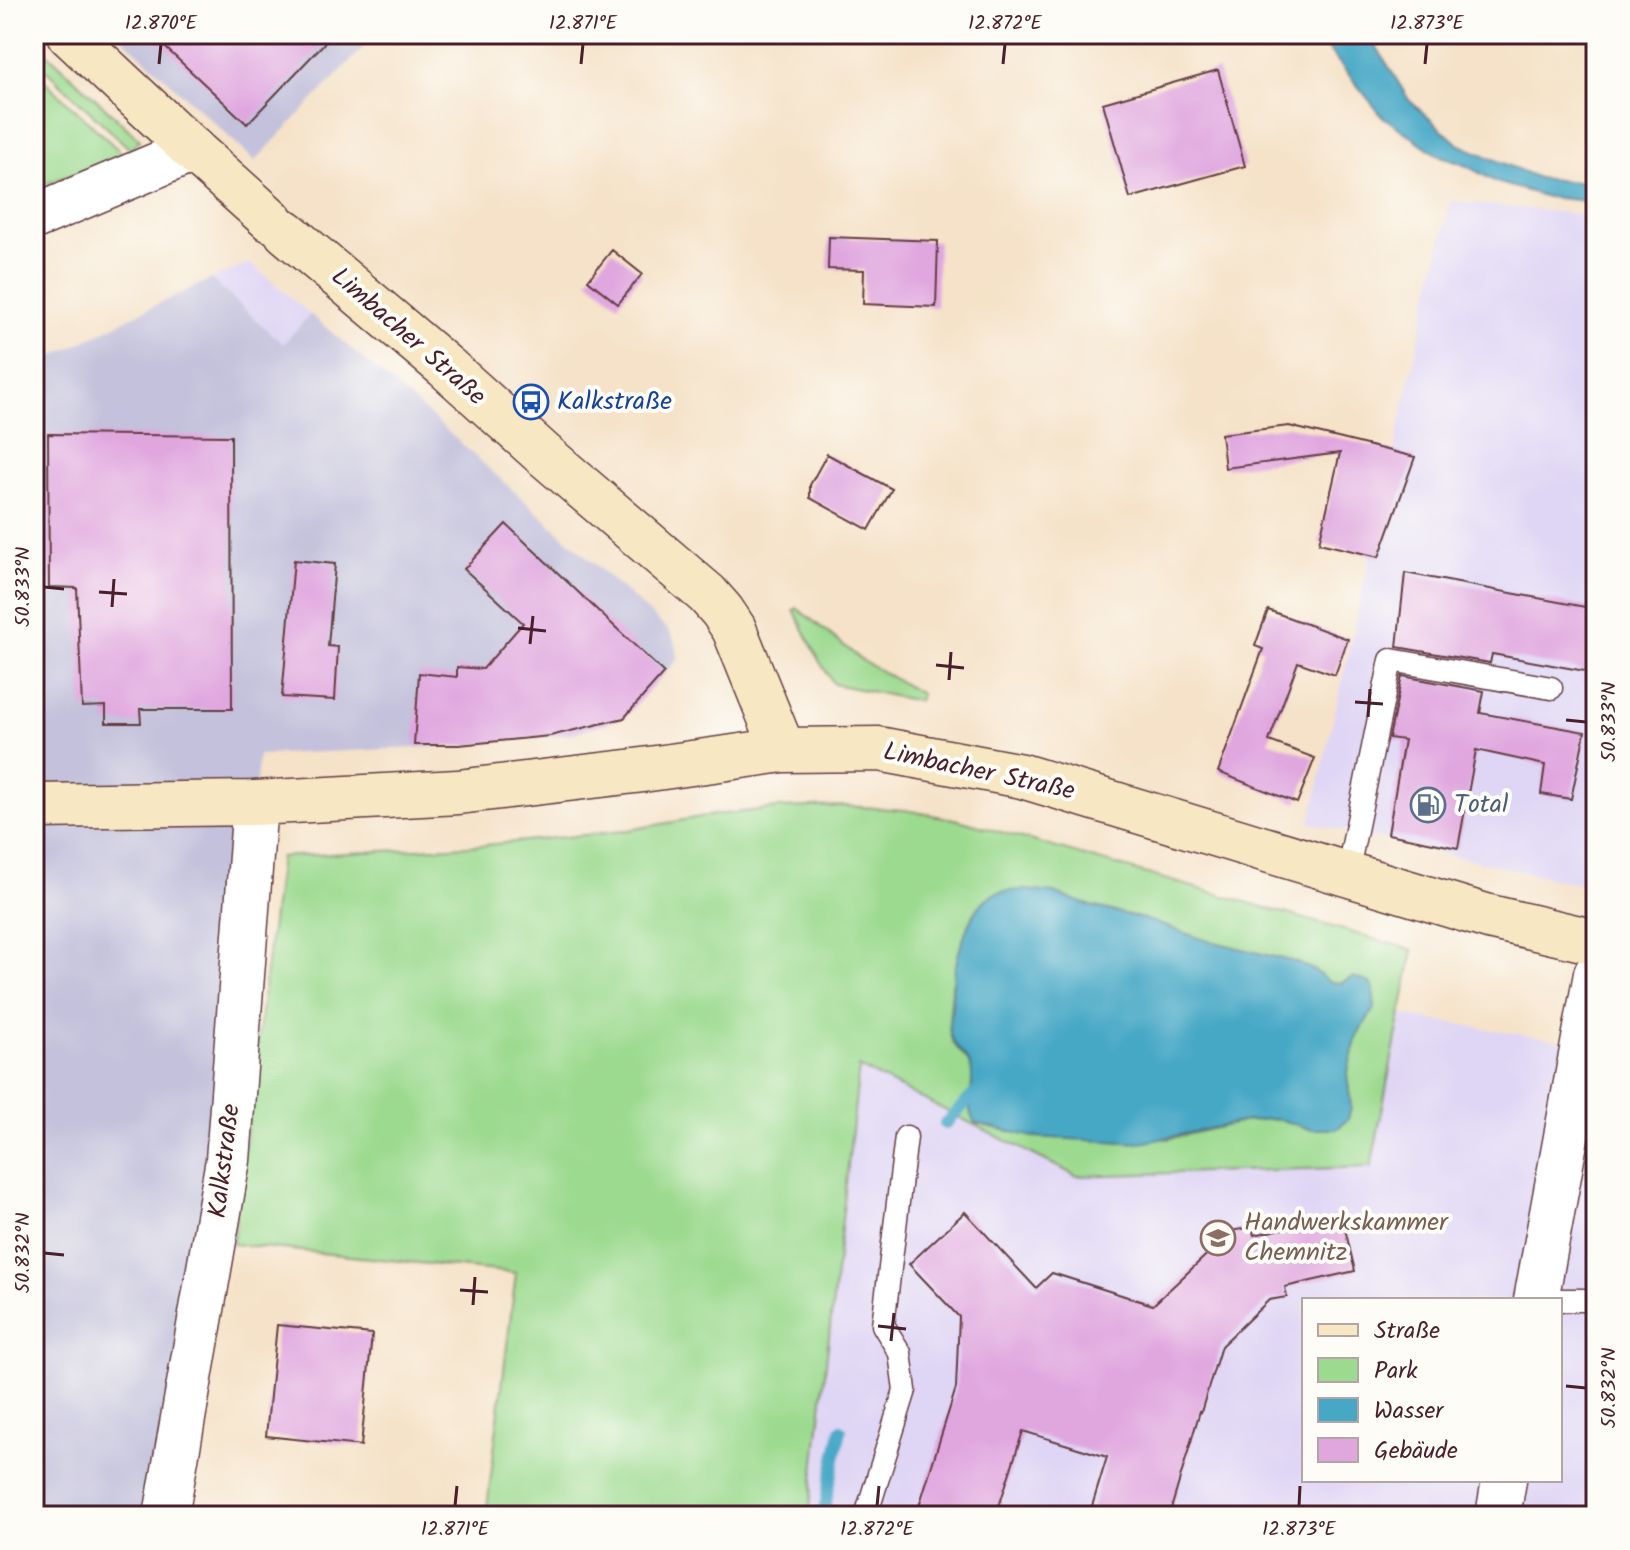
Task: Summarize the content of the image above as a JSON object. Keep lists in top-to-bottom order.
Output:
{
  "streets": {
    "main road": ["Limbacher Straße"],
    "street": ["Kalkstraße"]
  },
  "places": {
    "bus stop": ["Kalkstraße"],
    "fuel station": ["Total"],
    "school or university": ["Handwerkskammer Chemnitz"]
  },
  "legend": [
    "Straße",
    "Park",
    "Wasser",
    "Gebäude"
  ],
  "coordinates": [
    "12.870°E",
    "12.871°E",
    "12.872°E",
    "12.873°E",
    "50.833°N",
    "50.832°N"
  ]
}
